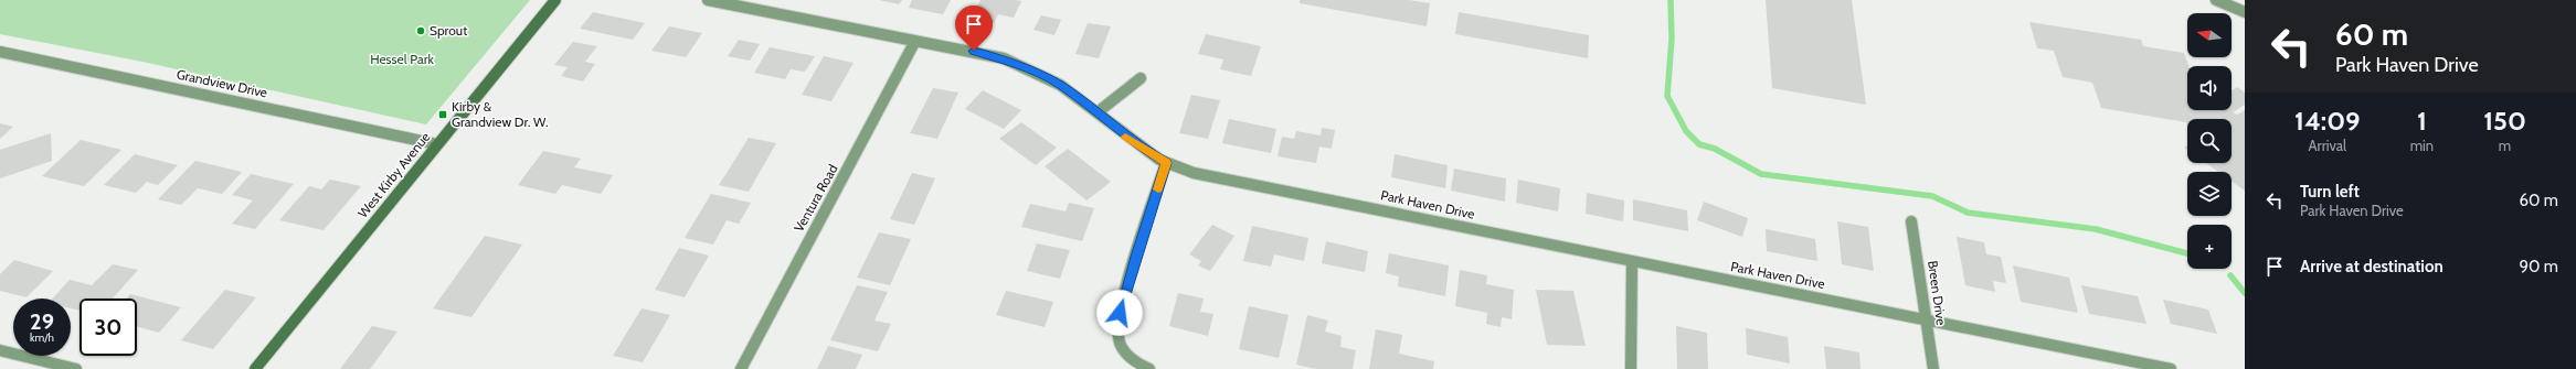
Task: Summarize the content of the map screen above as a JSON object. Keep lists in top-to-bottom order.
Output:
{
  "streets": {
    "main road": ["West Kirby Avenue"],
    "street": [
      "Grandview Drive",
      "Ventura Road",
      "Park Haven Drive",
      "Breen Drive"
    ]
  },
  "crossings": [
    ["Grandview Drive", "West Kirby Avenue"],
    ["Ventura Road", "Park Haven Drive"],
    ["Park Haven Drive", "Breen Drive"]
  ],
  "parks": ["Hessel Park"],
  "places": {
    "other": ["Sprout"],
    "transit": ["Kirby & Grandview Dr. W."]
  },
  "north": "left",
  "page": {
    "turn": ["60 m", "Park Haven Drive"],
    "map_buttons": "+",
    "eta": [
      "14:09",
      "Arrival",
      "1",
      "min",
      "150",
      "m"
    ],
    "list": [
      {
        "name": "Turn left",
        "note": "Park Haven Drive",
        "value": "60 m"
      },
      {
        "name": "Arrive at destination",
        "value": "90 m"
      }
    ],
    "speed": "29 km/h",
    "limit": "30"
  }
}
